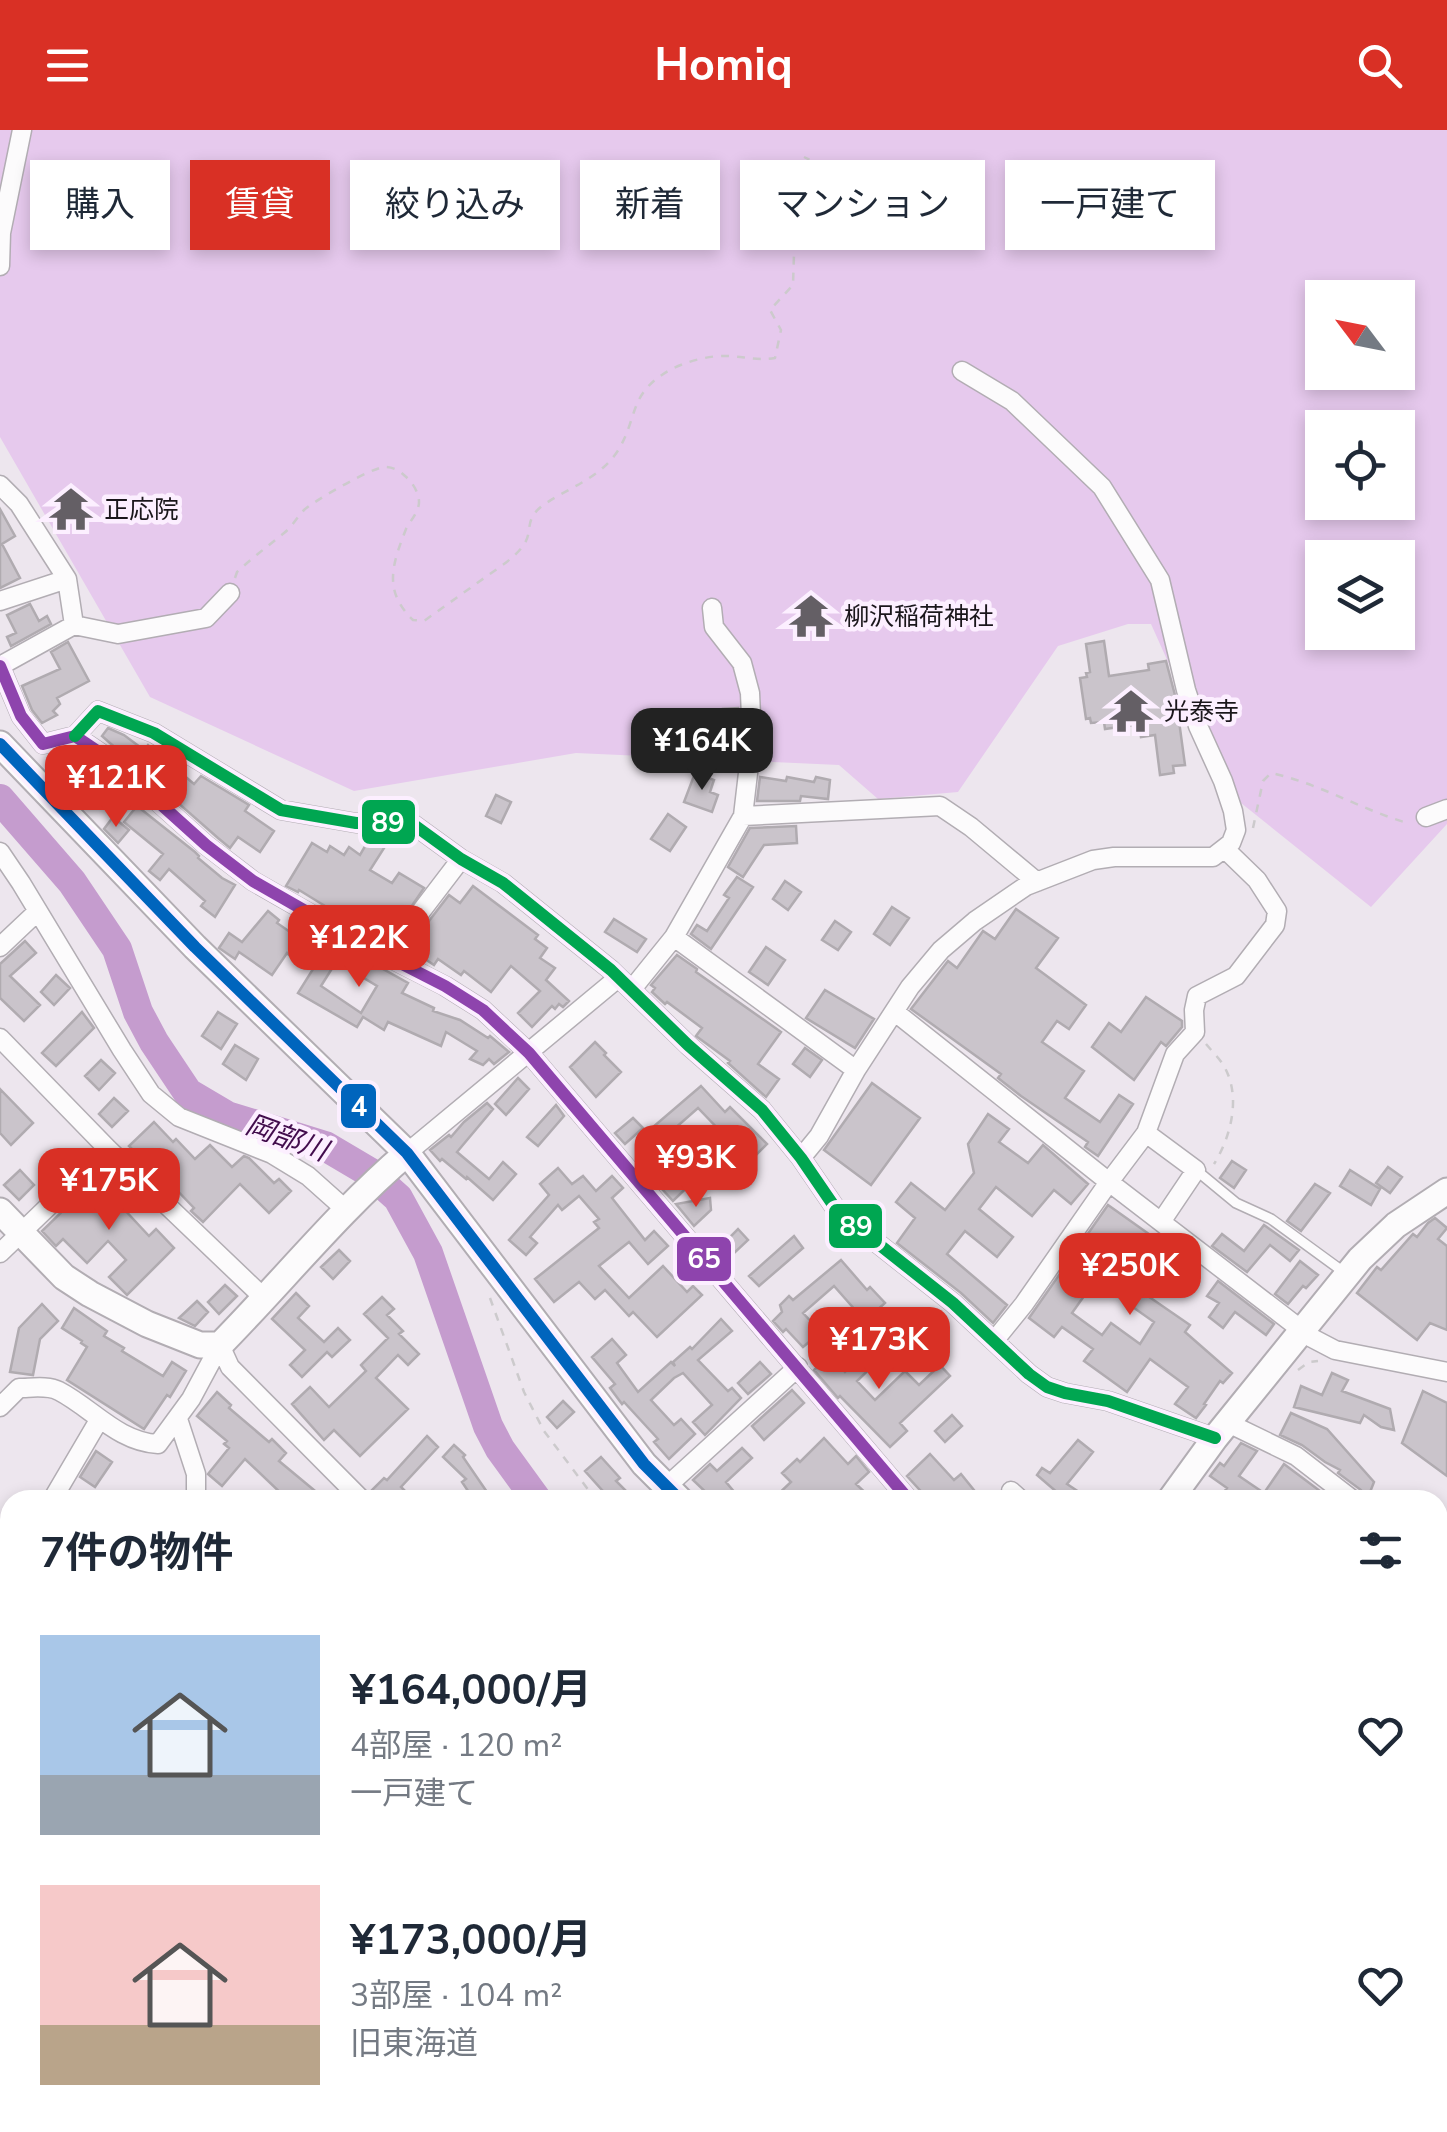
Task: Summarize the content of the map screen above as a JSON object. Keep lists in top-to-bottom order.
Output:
{
  "water": ["岡部川"],
  "places": {
    "temple": ["正応院", "柳沢稲荷神社", "光泰寺"]
  },
  "lines": ["transit line 65", "transit line 89", "transit line 4"],
  "north": "top left",
  "page": {
    "header": "Homiq",
    "chip": [
      "購入",
      "賃貸",
      "絞り込み",
      "新着",
      "マンション",
      "一戸建て"
    ],
    "price": [
      "¥164K",
      "¥121K",
      "¥122K",
      "¥93K",
      "¥175K",
      "¥250K",
      "¥173K"
    ],
    "heading": "7件の物件",
    "list": [
      {
        "name": "¥164,000/月",
        "note": "4部屋 · 120 m² · 一戸建て"
      },
      {
        "name": "¥173,000/月",
        "note": "3部屋 · 104 m² · 旧東海道"
      }
    ]
  }
}
